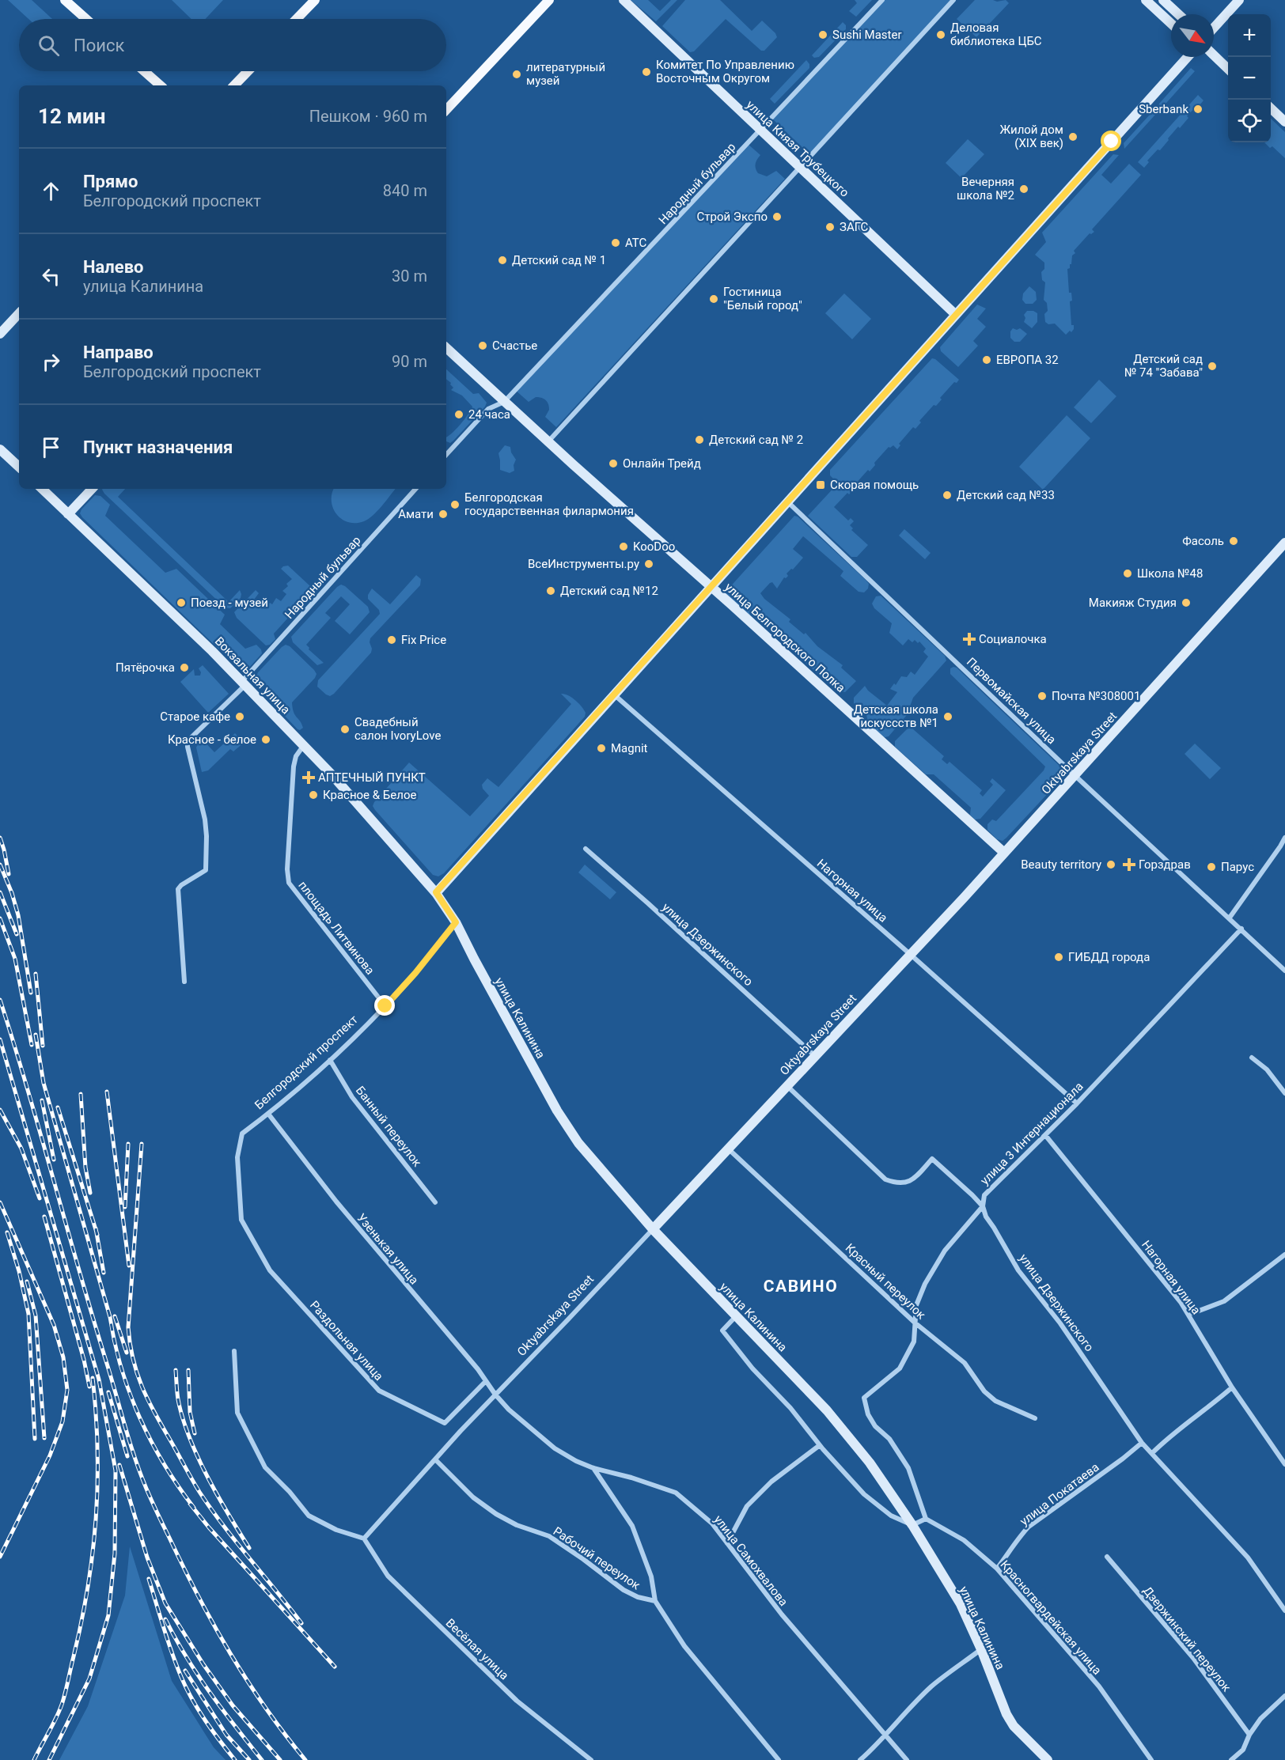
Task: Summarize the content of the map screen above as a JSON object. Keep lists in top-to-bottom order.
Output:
{
  "streets": {
    "main road": [
      "улица Князя Трубецкого",
      "улица Белгородского Полка",
      "Вокзальная улица",
      "Oktyabrskaya Street",
      "улица Калинина"
    ],
    "street": [
      "Народный бульвар",
      "Первомайская улица",
      "Нагорная улица",
      "площадь Литвинова",
      "улица Дзержинского",
      "Белгородский проспект",
      "Банный переулок",
      "улица 3 Интернационала",
      "Узенькая улица",
      "Красный переулок",
      "Раздольная улица",
      "улица Покатаева",
      "Рабочий переулок",
      "улица Самохвалова",
      "Красногвардейская улица",
      "Дзержинский переулок",
      "Весёлая улица"
    ]
  },
  "crossings": [
    ["улица Князя Трубецкого", "Народный бульвар"],
    ["Народный бульвар", "улица Белгородского Полка"],
    ["Народный бульвар", "Вокзальная улица"],
    ["улица Белгородского Полка", "Oktyabrskaya Street"],
    ["Вокзальная улица", "площадь Литвинова"],
    ["Вокзальная улица", "улица Калинина"],
    ["Первомайская улица", "Oktyabrskaya Street"],
    ["Первомайская улица", "улица 3 Интернационала"],
    ["Oktyabrskaya Street", "Нагорная улица"],
    ["Oktyabrskaya Street", "улица Дзержинского"],
    ["Oktyabrskaya Street", "улица Калинина"],
    ["Oktyabrskaya Street", "Узенькая улица"],
    ["Oktyabrskaya Street", "Красный переулок"],
    ["Oktyabrskaya Street", "Рабочий переулок"],
    ["Oktyabrskaya Street", "улица Самохвалова"],
    ["Oktyabrskaya Street", "Весёлая улица"],
    ["Нагорная улица", "улица 3 Интернационала"],
    ["площадь Литвинова", "Белгородский проспект"],
    ["улица Дзержинского", "улица 3 Интернационала"],
    ["улица Дзержинского", "улица Покатаева"],
    ["улица Калинина", "Белгородский проспект"],
    ["Белгородский проспект", "Банный переулок"],
    ["Белгородский проспект", "Узенькая улица"],
    ["Белгородский проспект", "Раздольная улица"],
    ["улица 3 Интернационала", "Красный переулок"],
    ["улица 3 Интернационала", "Красногвардейская улица"],
    ["Узенькая улица", "Раздольная улица"],
    ["Узенькая улица", "улица Самохвалова"],
    ["улица Покатаева", "Красногвардейская улица"]
  ],
  "districts": ["САВИНО"],
  "places": {
    "other": [
      "Sushi Master",
      "Деловая библиотека ЦБС",
      "Комитет По Управлению Восточным Округом",
      "литературный музей",
      "Sberbank",
      "Жилой дом (XIX век)",
      "Вечерняя школа №2",
      "Строй Экспо",
      "ЗАГС",
      "АТС",
      "Детский сад № 1",
      "Гостиница \"Белый город\"",
      "Счастье",
      "ЕВРОПА 32",
      "Детский сад № 74 \"Забава\"",
      "24 часа",
      "Детский сад № 2",
      "Онлайн Трейд",
      "Детский сад №33",
      "Белгородская государственная филармония",
      "Амати",
      "Фасоль",
      "KooDoo",
      "ВсеИнструменты.ру",
      "Школа №48",
      "Детский сад №12",
      "Поезд - музей",
      "Макияж Студия",
      "Fix Price",
      "Пятёрочка",
      "Почта №308001",
      "Старое кафе",
      "Детская школа искуссств №1",
      "Свадебный салон IvoryLove",
      "Красное - белое",
      "Magnit",
      "Красное & Белое",
      "Beauty territory",
      "Парус",
      "ГИБДД города"
    ],
    "transit": ["Скорая помощь"],
    "health": ["Социалочка", "АПТЕЧНЫЙ ПУНКТ", "Горздрав"]
  },
  "north": "bottom right",
  "page": {
    "map_buttons": ["+", "−"],
    "search": "Поиск",
    "heading": ["12 мин", "Пешком · 960 m"],
    "list": [
      ["Прямо", "Белгородский проспект", "840 m"],
      ["Налево", "улица Калинина", "30 m"],
      ["Направо", "Белгородский проспект", "90 m"],
      "Пункт назначения"
    ]
  }
}
